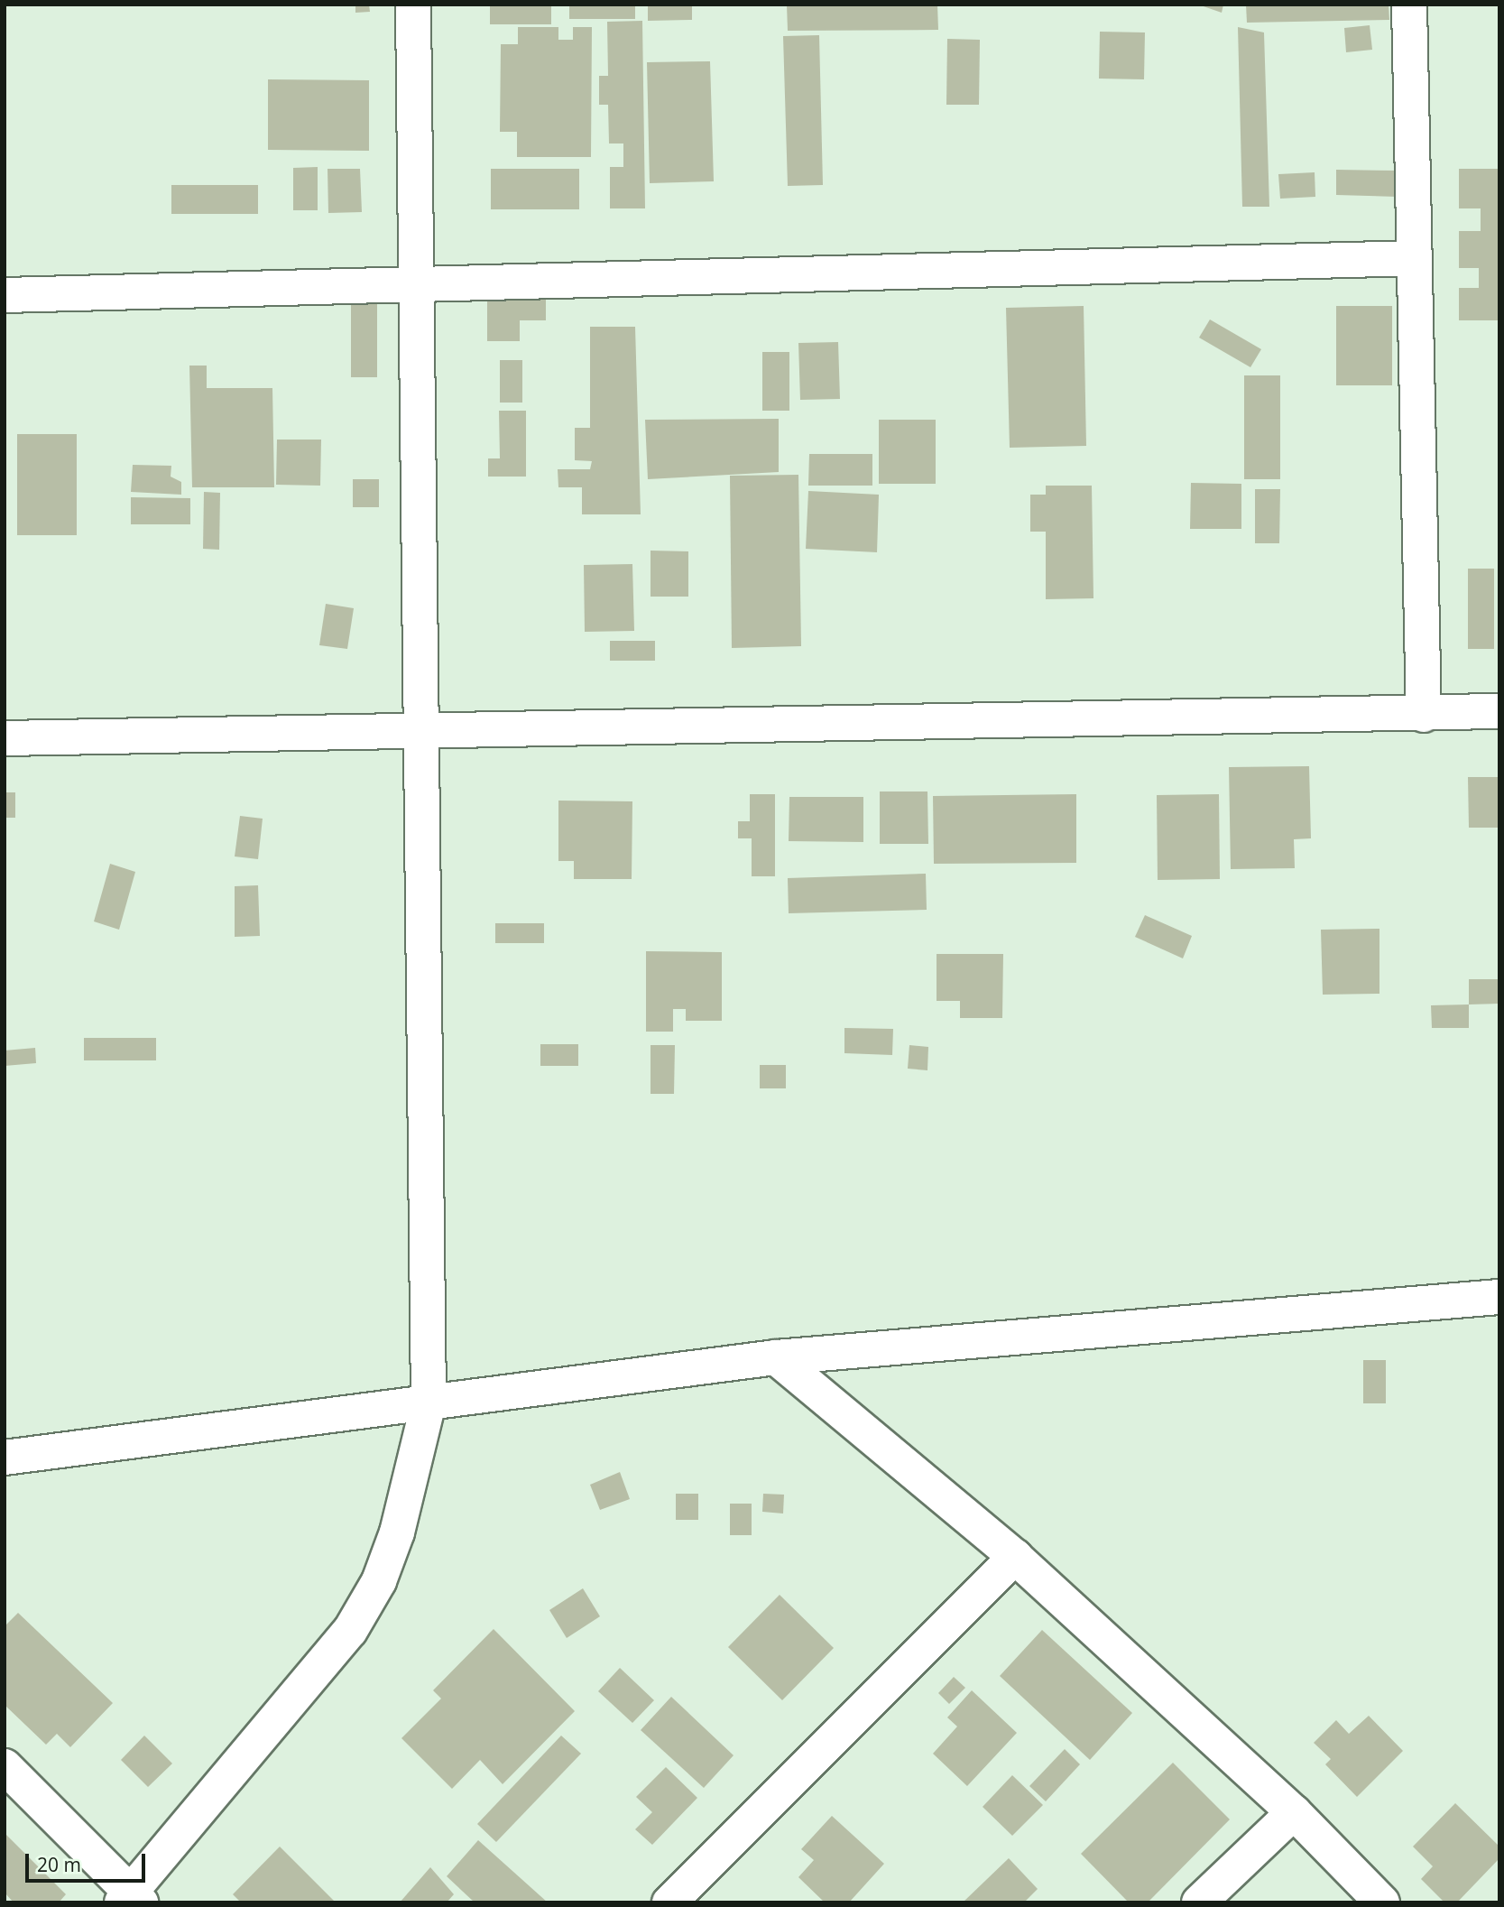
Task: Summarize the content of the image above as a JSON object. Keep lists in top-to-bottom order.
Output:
{
  "scale_bar": "20 m"
}
